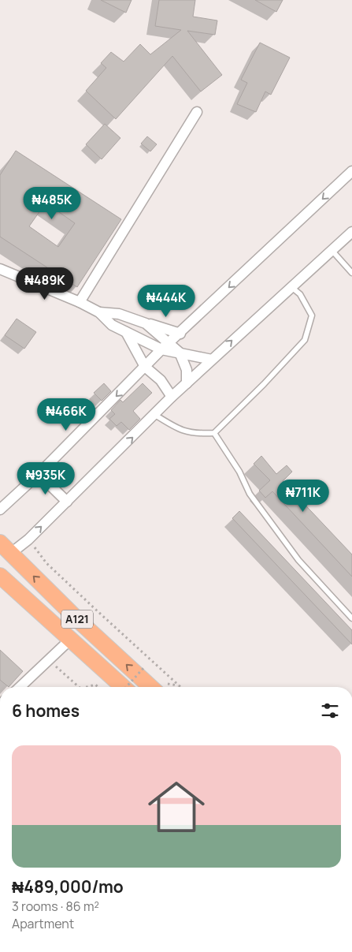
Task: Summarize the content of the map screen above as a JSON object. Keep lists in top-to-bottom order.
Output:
{
  "streets": {
    "highway": ["A121"]
  },
  "page": {
    "price": [
      "₦485K",
      "₦489K",
      "₦444K",
      "₦466K",
      "₦935K",
      "₦711K"
    ],
    "heading": "6 homes",
    "list": [
      {
        "name": "₦489,000/mo",
        "note": "3 rooms · 86 m² · Apartment"
      }
    ]
  }
}
